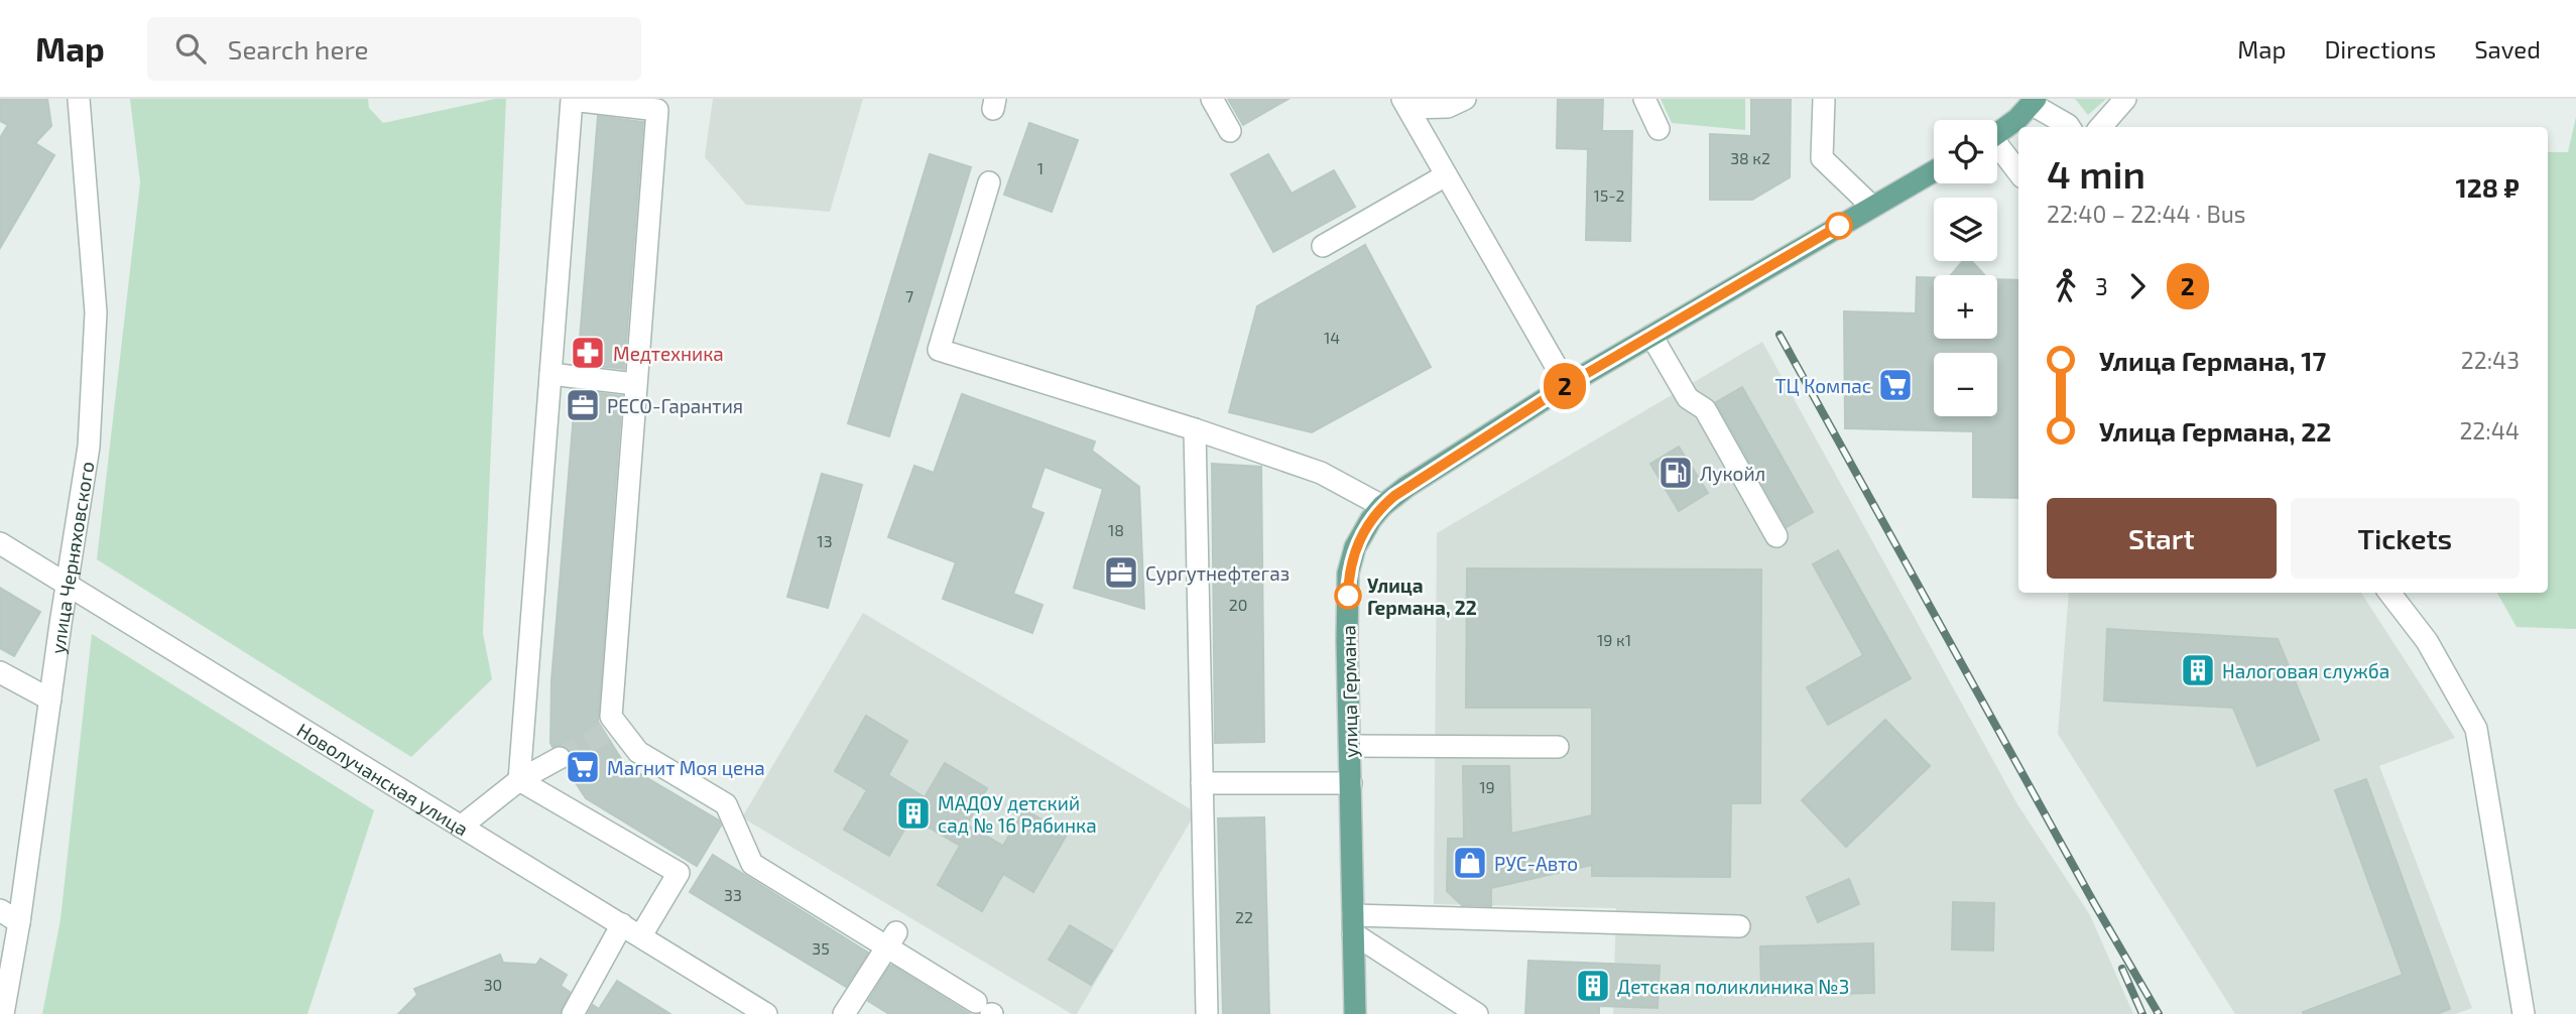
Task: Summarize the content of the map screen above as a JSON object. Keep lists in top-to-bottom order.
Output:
{
  "streets": {
    "main road": ["улица Германа"],
    "street": ["улица Черняховского", "Новолучанская улица"]
  },
  "crossings": [
    ["улица Черняховского", "Новолучанская улица"]
  ],
  "places": {
    "pharmacy": ["Медтехника"],
    "supermarket": ["ТЦ Компас", "Магнит Моя цена"],
    "office": ["РЕСО-Гарантия", "Сургутнефтегаз"],
    "fuel station": ["Лукойл"],
    "other": ["Улица Германа, 22"],
    "building": ["Налоговая служба", "МАДОУ детский сад № 16 Рябинка", "Детская поликлиника №3"],
    "shop": ["РУС-Авто"]
  },
  "lines": ["bus line 2"],
  "house_numbers": [
    "38 к2",
    "1",
    "15-2",
    "7",
    "14",
    "18",
    "13",
    "20",
    "19 к1",
    "19",
    "33",
    "22",
    "35",
    "30"
  ],
  "page": {
    "header": "Map",
    "search": "Search here",
    "nav": ["Map", "Directions", "Saved"],
    "on_map": "2",
    "map_buttons": ["+", "−"],
    "heading": ["4 min", "22:40 – 22:44 · Bus", "128 ₽"],
    "legs": ["3", "2"],
    "list": [
      {
        "name": "Улица Германа, 17",
        "value": "22:43"
      },
      {
        "name": "Улица Германа, 22",
        "value": "22:44"
      }
    ],
    "buttons": ["Start", "Tickets"]
  }
}
